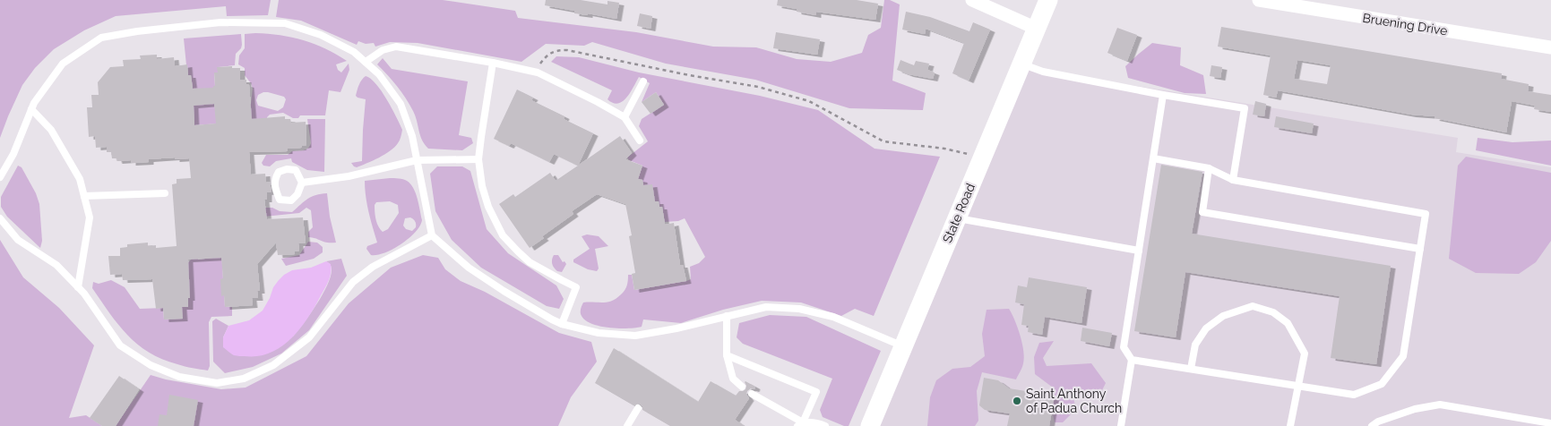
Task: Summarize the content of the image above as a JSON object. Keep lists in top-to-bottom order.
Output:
{
  "streets": {
    "main road": ["State Road"],
    "street": ["Bruening Drive"]
  },
  "places": ["Saint Anthony of Padua Church"]
}
